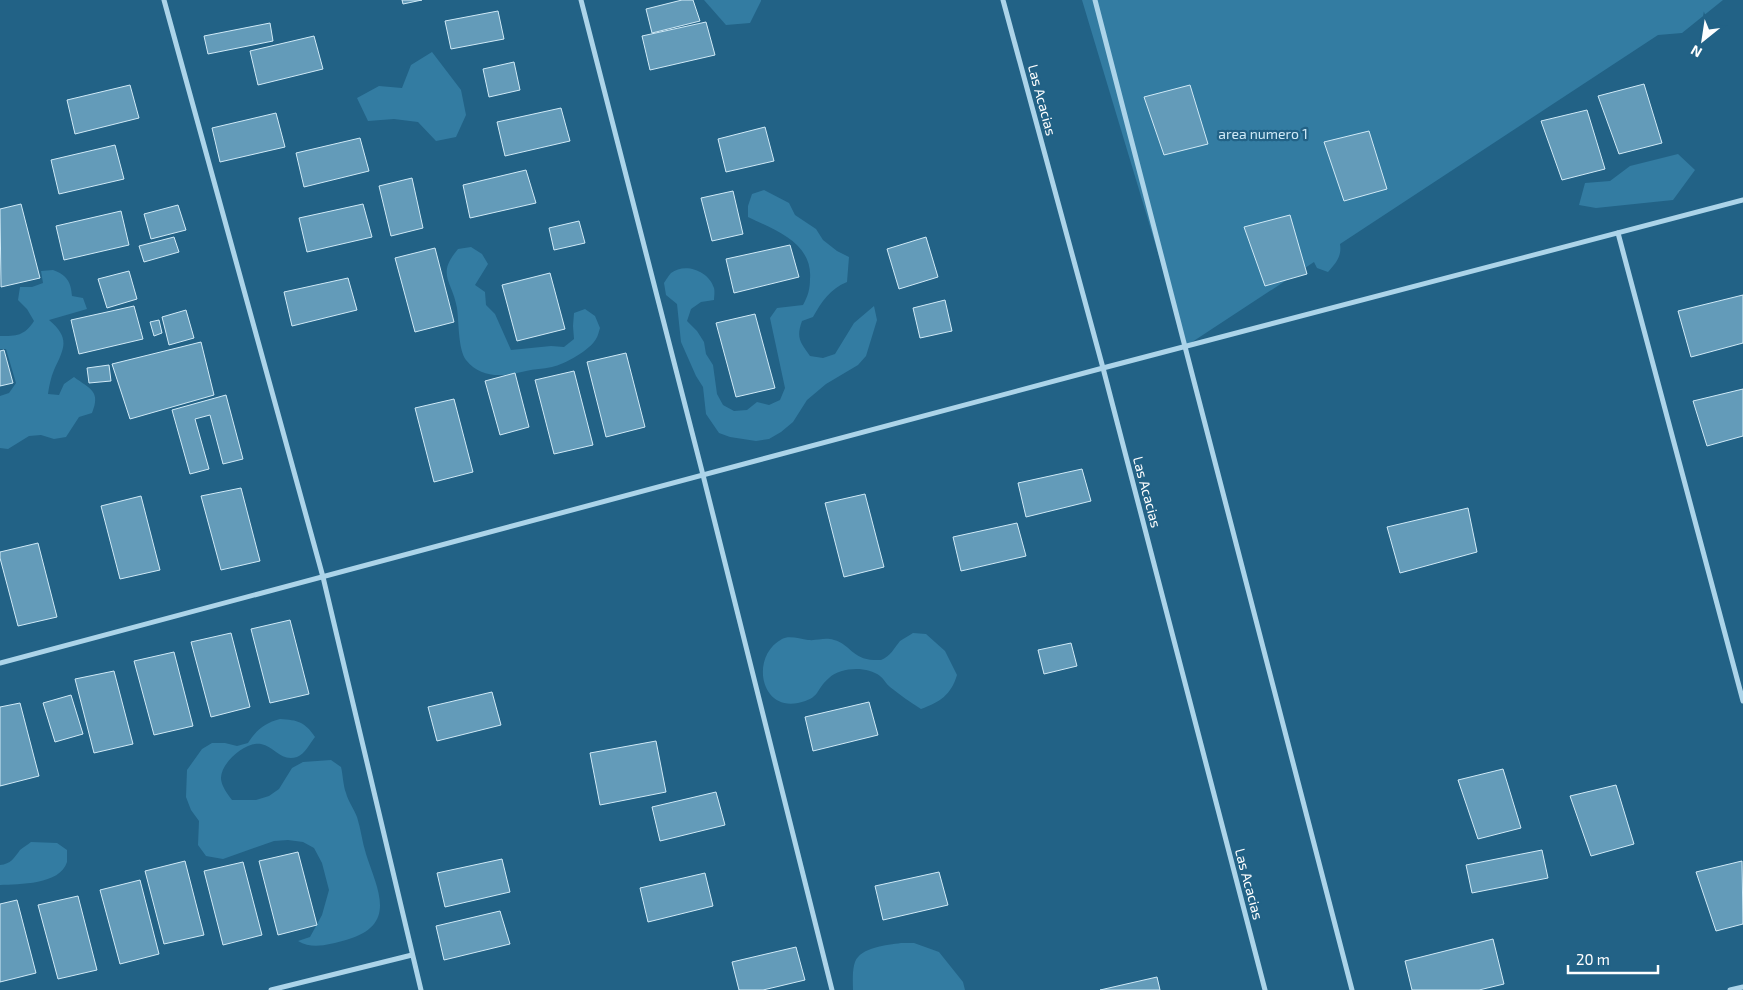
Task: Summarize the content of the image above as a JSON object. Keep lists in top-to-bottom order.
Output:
{
  "streets": {
    "street": ["Las Acacias"]
  },
  "parks": ["area numero 1"],
  "scale_bar": "20 m",
  "north": "bottom left"
}
